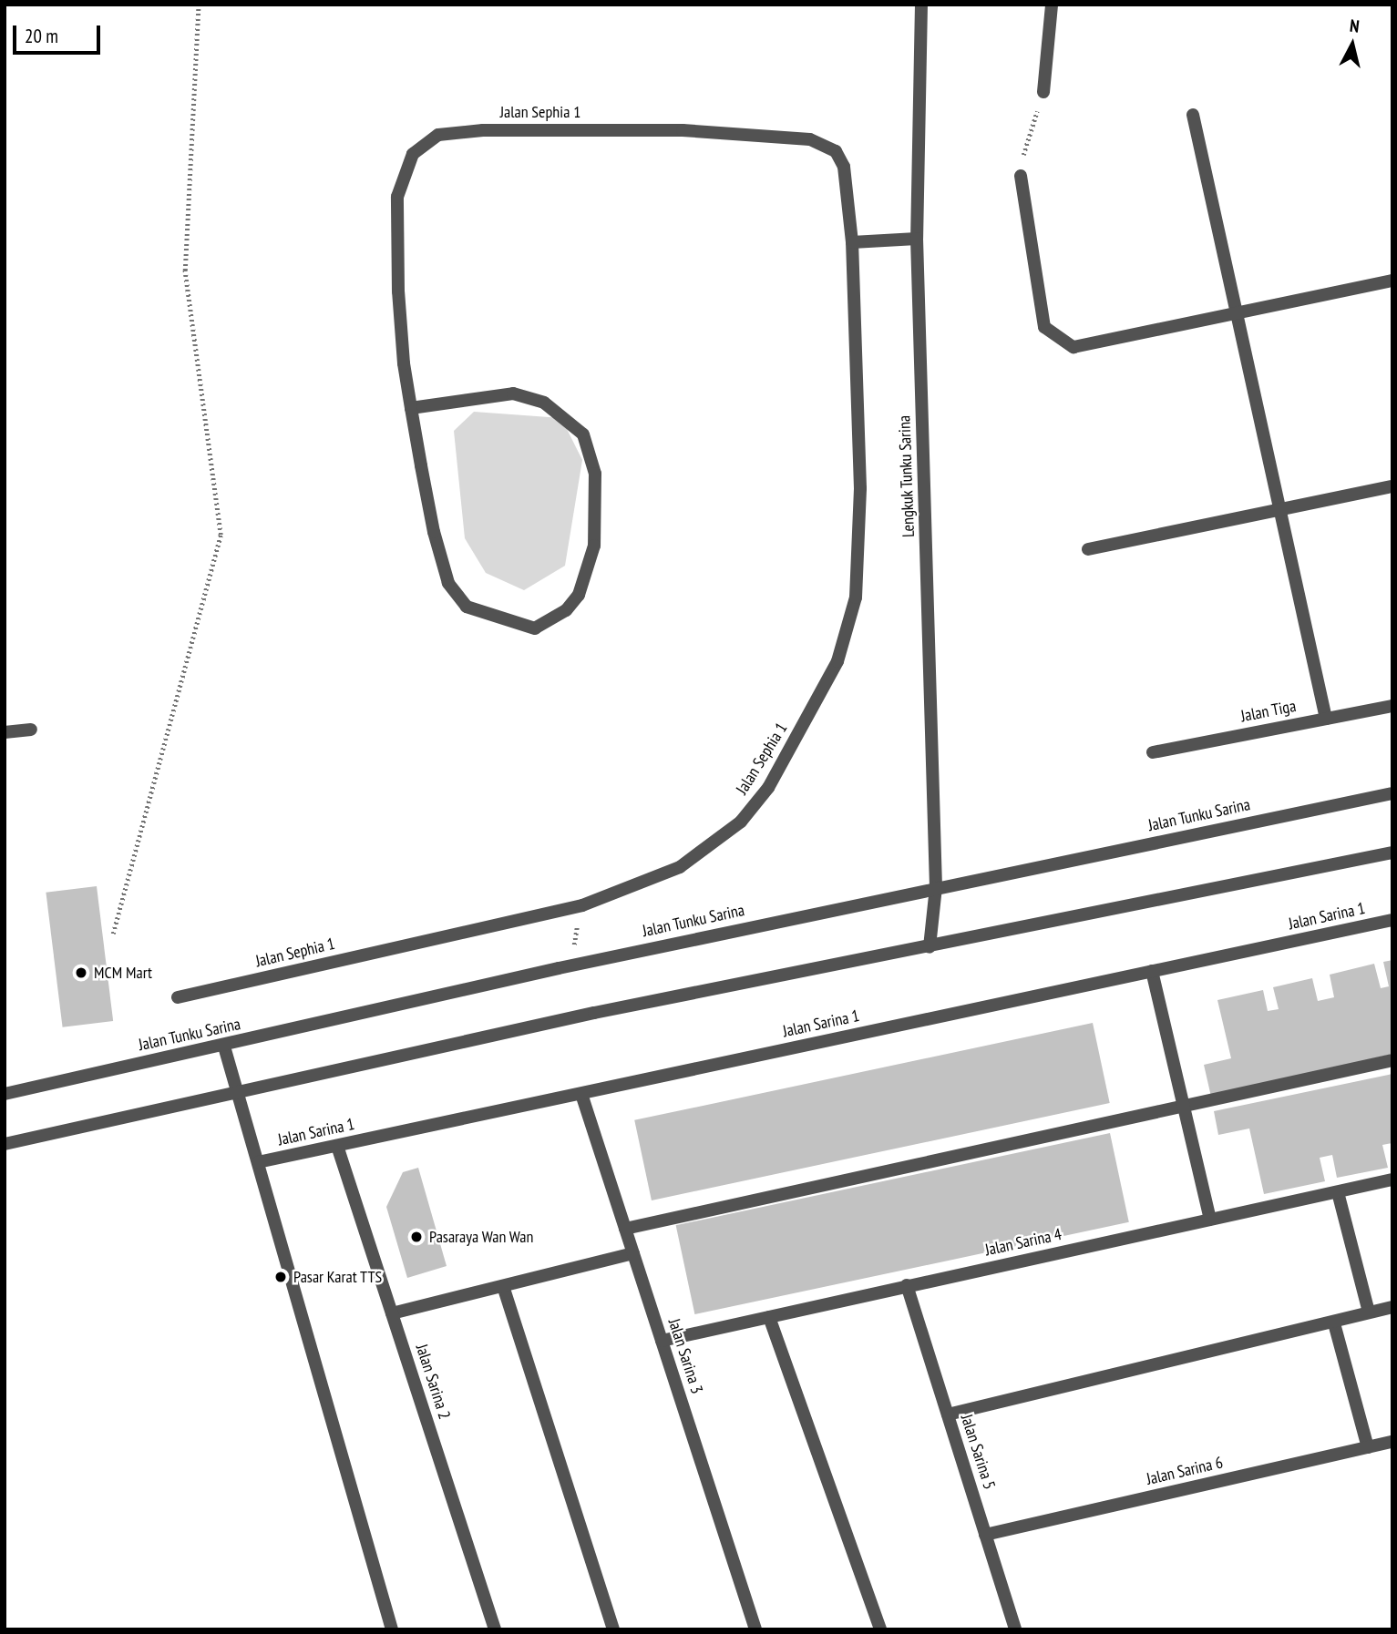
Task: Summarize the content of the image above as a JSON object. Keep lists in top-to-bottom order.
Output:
{
  "streets": {
    "street": [
      "Jalan Sephia 1",
      "Lengkuk Tunku Sarina",
      "Jalan Tiga",
      "Jalan Tunku Sarina",
      "Jalan Sarina 1",
      "Jalan Sarina 4",
      "Jalan Sarina 3",
      "Jalan Sarina 2",
      "Jalan Sarina 5",
      "Jalan Sarina 6"
    ]
  },
  "crossings": [
    ["Lengkuk Tunku Sarina", "Jalan Tunku Sarina"],
    ["Jalan Sarina 1", "Jalan Sarina 3"],
    ["Jalan Sarina 1", "Jalan Sarina 2"],
    ["Jalan Sarina 4", "Jalan Sarina 3"],
    ["Jalan Sarina 4", "Jalan Sarina 5"],
    ["Jalan Sarina 5", "Jalan Sarina 6"]
  ],
  "places": ["MCM Mart", "Pasaraya Wan Wan", "Pasar Karat TTS"],
  "scale_bar": "20 m",
  "north": "top"
}
